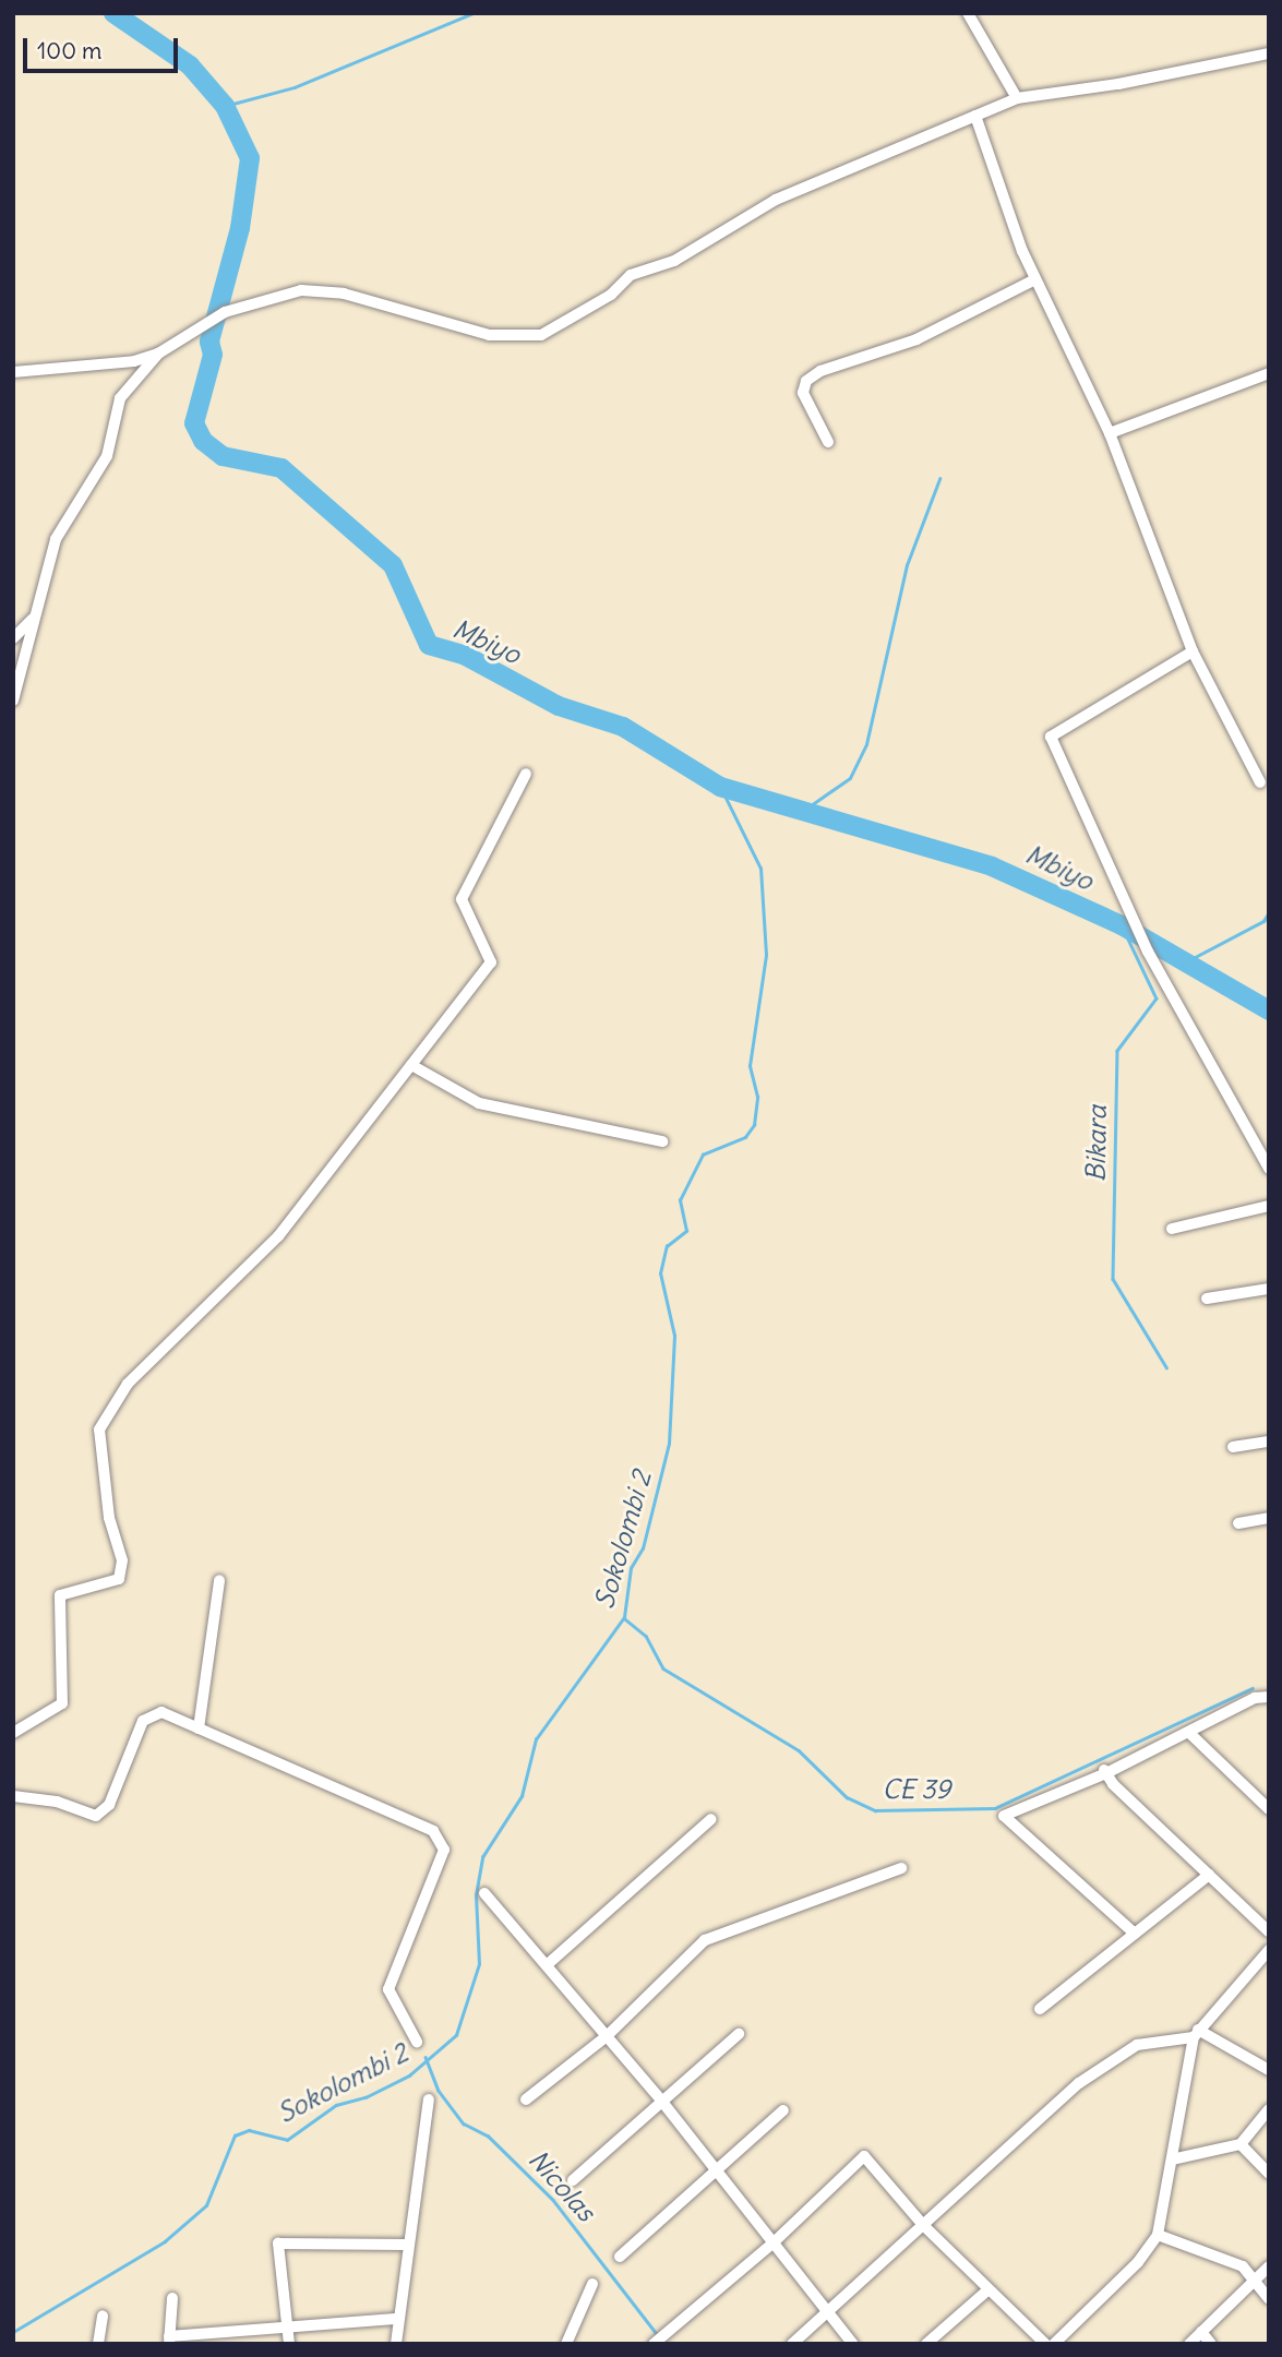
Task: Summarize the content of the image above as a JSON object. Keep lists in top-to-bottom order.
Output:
{
  "water": [
    "Mbiyo",
    "Bikara",
    "Sokolombi 2",
    "CE 39",
    "Nicolas"
  ],
  "scale_bar": "100 m"
}
